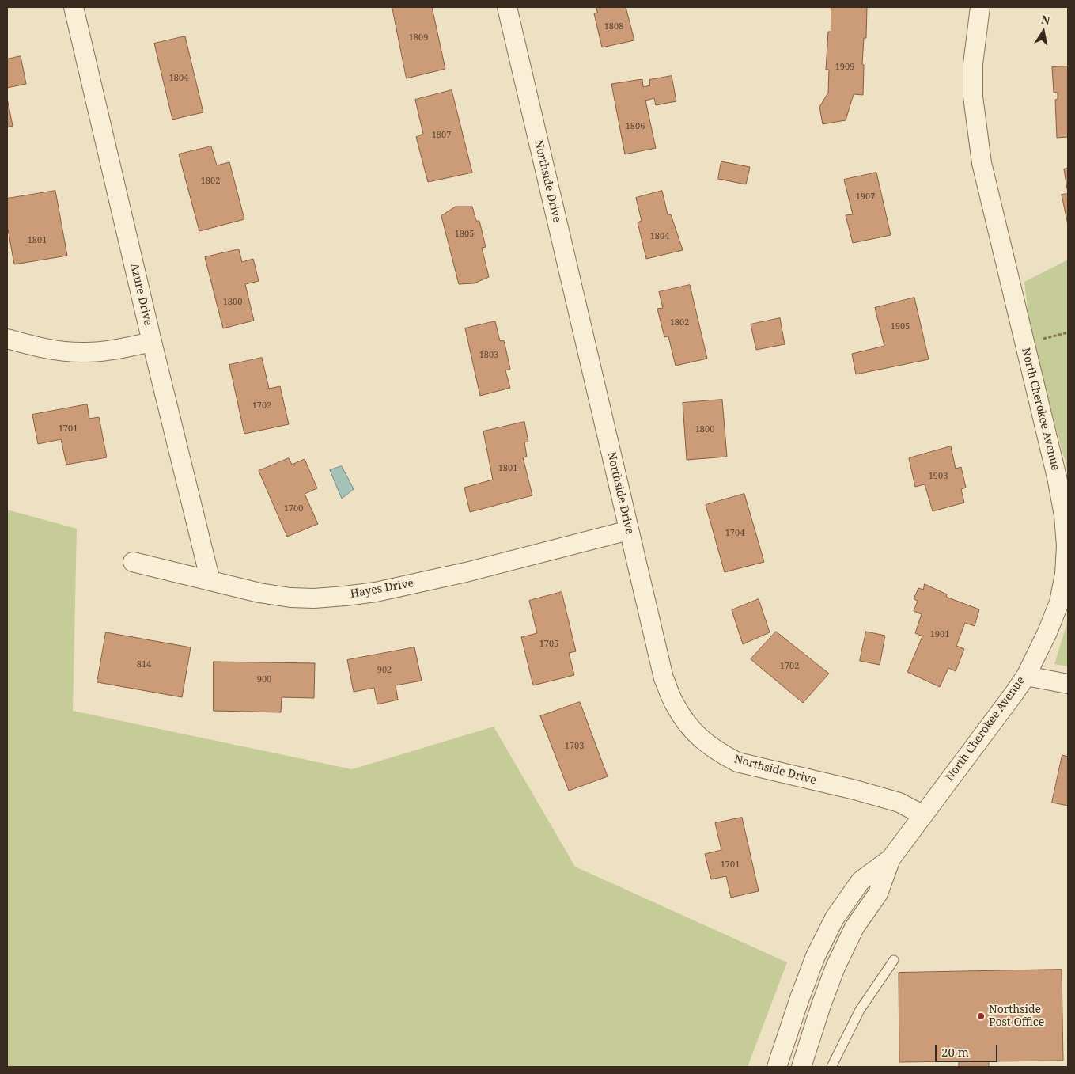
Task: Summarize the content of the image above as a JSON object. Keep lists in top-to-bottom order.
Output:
{
  "streets": {
    "street": [
      "Northside Drive",
      "Azure Drive",
      "North Cherokee Avenue",
      "Hayes Drive"
    ]
  },
  "crossings": [
    ["Northside Drive", "North Cherokee Avenue"],
    ["Northside Drive", "Hayes Drive"],
    ["Azure Drive", "Hayes Drive"]
  ],
  "places": ["Northside Post Office"],
  "house_numbers": [
    "1808",
    "1809",
    "1909",
    "1804",
    "1806",
    "1807",
    "1802",
    "1907",
    "1805",
    "1804",
    "1801",
    "1800",
    "1802",
    "1905",
    "1803",
    "1702",
    "1701",
    "1800",
    "1801",
    "1903",
    "1700",
    "1704",
    "1901",
    "1705",
    "814",
    "1702",
    "902",
    "900",
    "1703",
    "1701"
  ],
  "scale_bar": "20 m",
  "north": "top"
}
